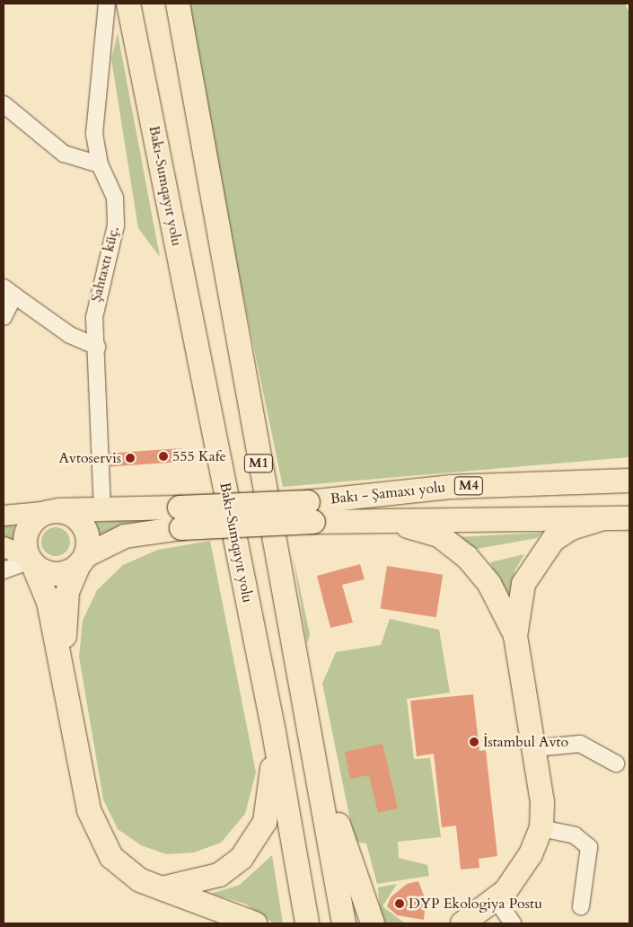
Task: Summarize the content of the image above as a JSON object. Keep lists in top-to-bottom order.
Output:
{
  "streets": {
    "highway": [
      "Bakı-Sumqayıt yolu",
      "M1",
      "M4",
      "Bakı - Şamaxı yolu"
    ],
    "street": ["Şahtaxtı küç."]
  },
  "places": [
    "555 Kafe",
    "Avtoservis",
    "İstambul Avto",
    "DYP Ekologiya Postu"
  ]
}
